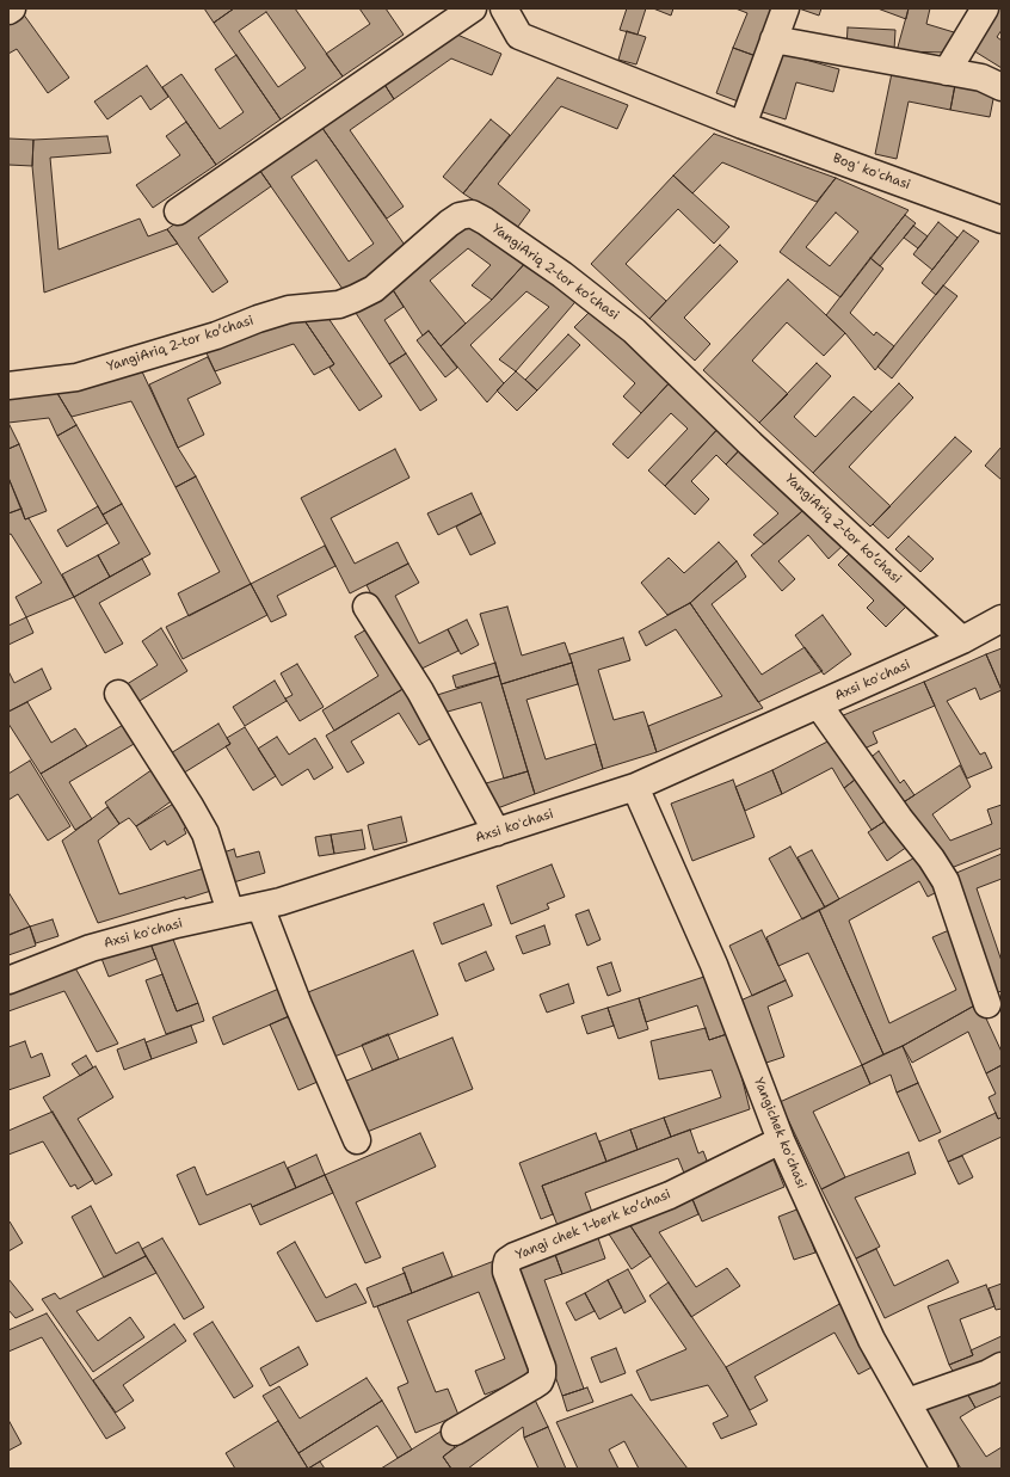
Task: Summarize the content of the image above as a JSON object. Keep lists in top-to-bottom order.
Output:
{
  "streets": {
    "street": [
      "Bogʻ koʻchasi",
      "YangiАriq 2-tor koʼchasi",
      "Axsi koʻchasi",
      "Yangichek koʻchasi",
      "Yangi chek 1-berk koʼchasi"
    ]
  },
  "crossings": [
    ["YangiАriq 2-tor koʼchasi", "Axsi koʻchasi"],
    ["Axsi koʻchasi", "Yangichek koʻchasi"],
    ["Yangichek koʻchasi", "Yangi chek 1-berk koʼchasi"]
  ]
}
